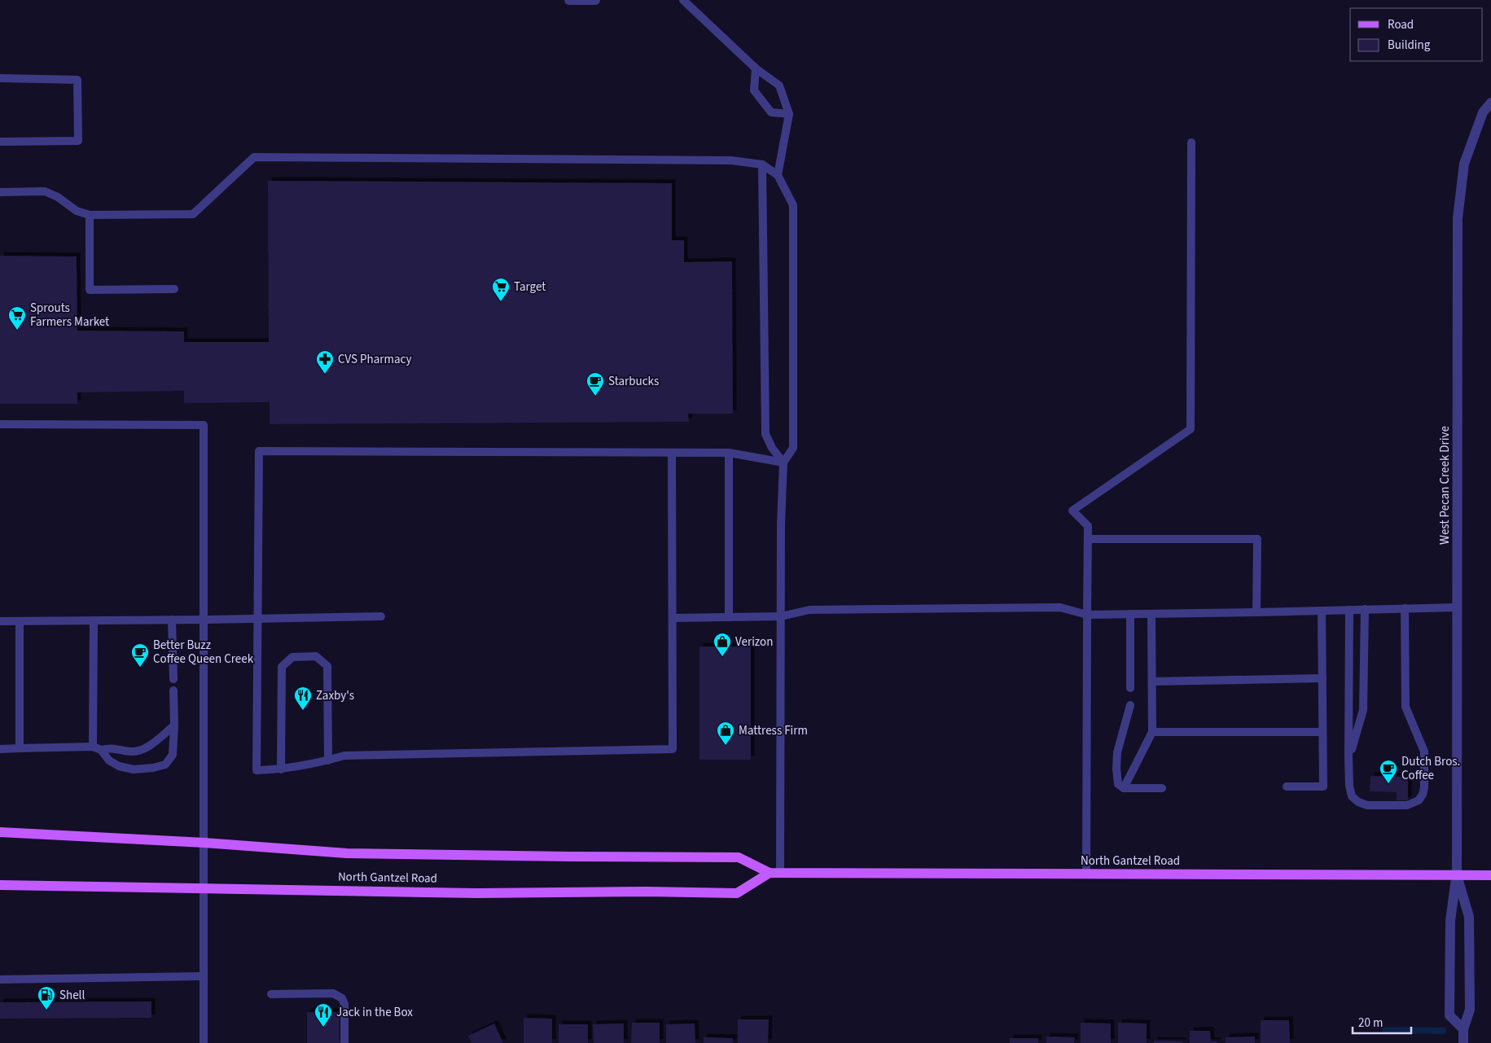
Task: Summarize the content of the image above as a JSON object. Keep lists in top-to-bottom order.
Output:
{
  "streets": {
    "main road": ["North Gantzel Road"],
    "street": ["West Pecan Creek Drive"]
  },
  "crossings": [
    ["West Pecan Creek Drive", "North Gantzel Road"]
  ],
  "places": {
    "supermarket": ["Target", "Sprouts Farmers Market"],
    "pharmacy": ["CVS Pharmacy"],
    "cafe": ["Starbucks", "Better Buzz Coffee Queen Creek", "Dutch Bros. Coffee"],
    "shop": ["Verizon", "Mattress Firm"],
    "restaurant": ["Zaxby's", "Jack in the Box"],
    "fuel station": ["Shell"]
  },
  "legend": ["Road", "Building"],
  "scale_bar": "20 m"
}
